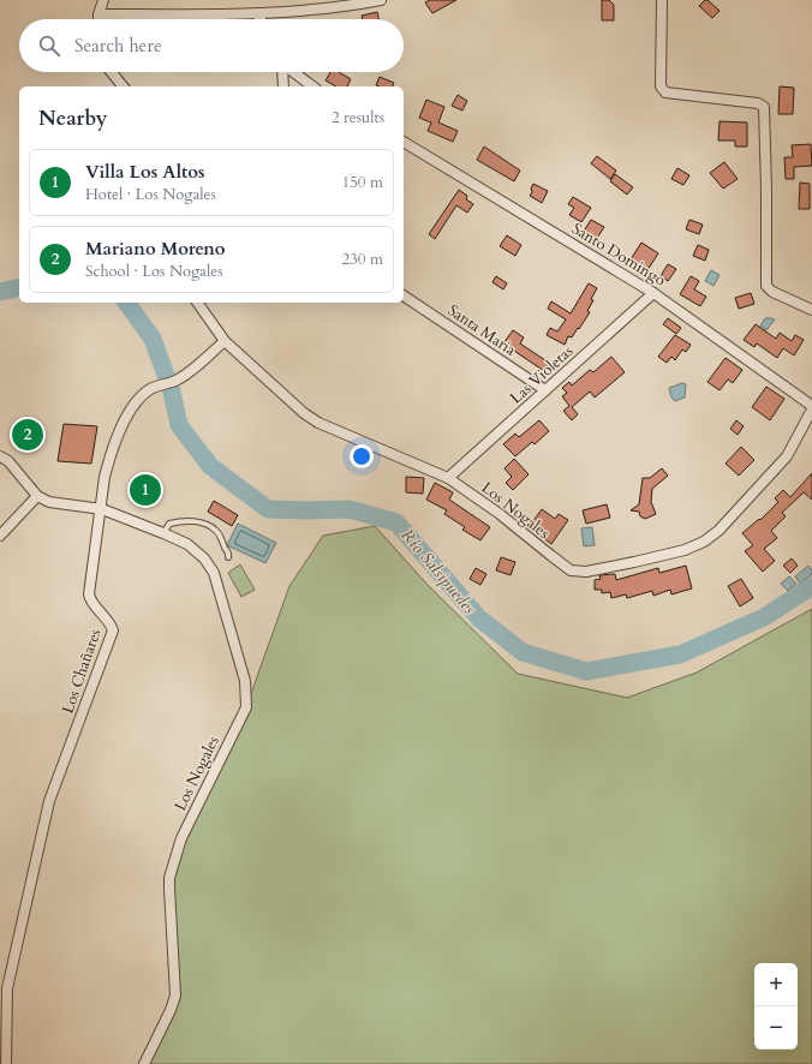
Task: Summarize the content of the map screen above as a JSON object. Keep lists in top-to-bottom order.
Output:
{
  "streets": {
    "street": [
      "Santo Domingo",
      "Santa Maria",
      "Las Violetas",
      "Los Nogales",
      "Los Chañares"
    ]
  },
  "crossings": [
    ["Santo Domingo", "Las Violetas"],
    ["Santa Maria", "Las Violetas"],
    ["Las Violetas", "Los Nogales"],
    ["Los Nogales", "Los Chañares"]
  ],
  "water": ["Río Salsipuedes"],
  "page": {
    "search": "Search here",
    "heading": ["Nearby", "2 results"],
    "list": [
      {
        "mark": "1",
        "name": "Villa Los Altos",
        "note": "Hotel · Los Nogales",
        "value": "150 m"
      },
      {
        "mark": "2",
        "name": "Mariano Moreno",
        "note": "School · Los Nogales",
        "value": "230 m"
      }
    ],
    "pins": ["2", "1"],
    "map_buttons": ["+", "−"]
  }
}
